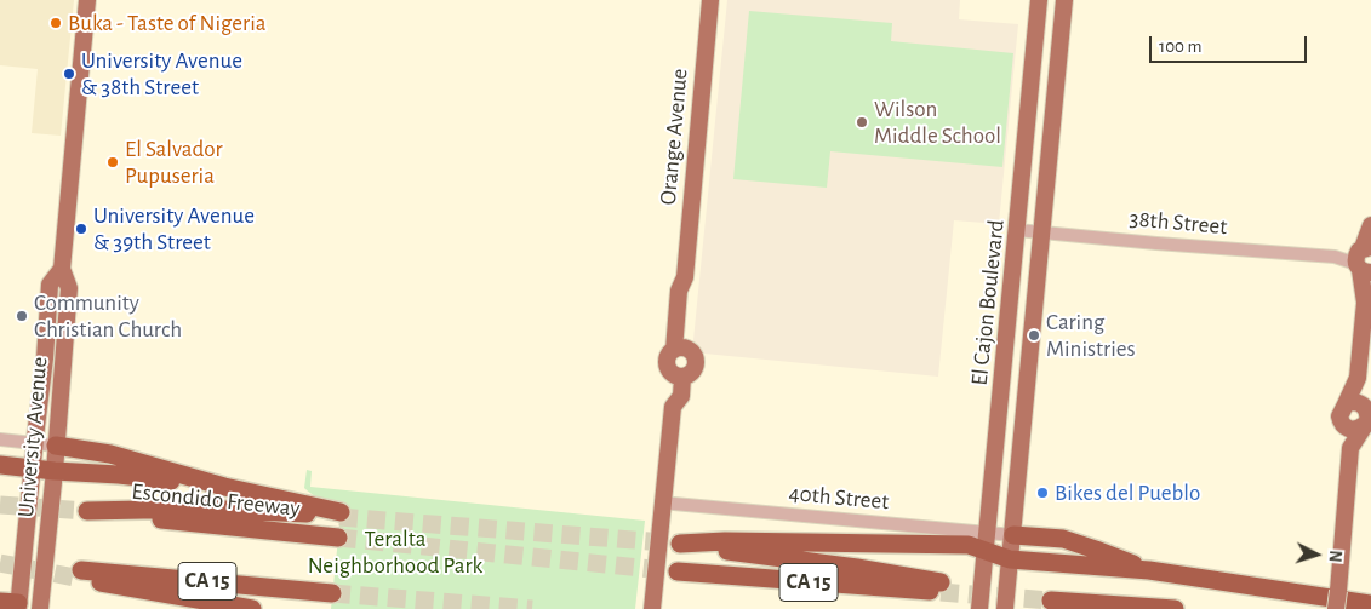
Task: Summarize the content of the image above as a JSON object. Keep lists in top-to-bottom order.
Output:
{
  "streets": {
    "highway": ["Escondido Freeway", "CA 15"],
    "main road": ["Orange Avenue", "El Cajon Boulevard", "University Avenue"],
    "street": ["38th Street", "40th Street"]
  },
  "crossings": [
    ["38th Street", "El Cajon Boulevard"],
    ["El Cajon Boulevard", "40th Street"],
    ["El Cajon Boulevard", "CA 15"]
  ],
  "parks": ["Teralta Neighborhood Park"],
  "places": [
    "Buka - Taste of Nigeria",
    "University Avenue & 38th Street",
    "Wilson Middle School",
    "El Salvador Pupuseria",
    "University Avenue & 39th Street",
    "Community Christian Church",
    "Caring Ministries",
    "Bikes del Pueblo"
  ],
  "scale_bar": "100 m",
  "north": "right"
}
